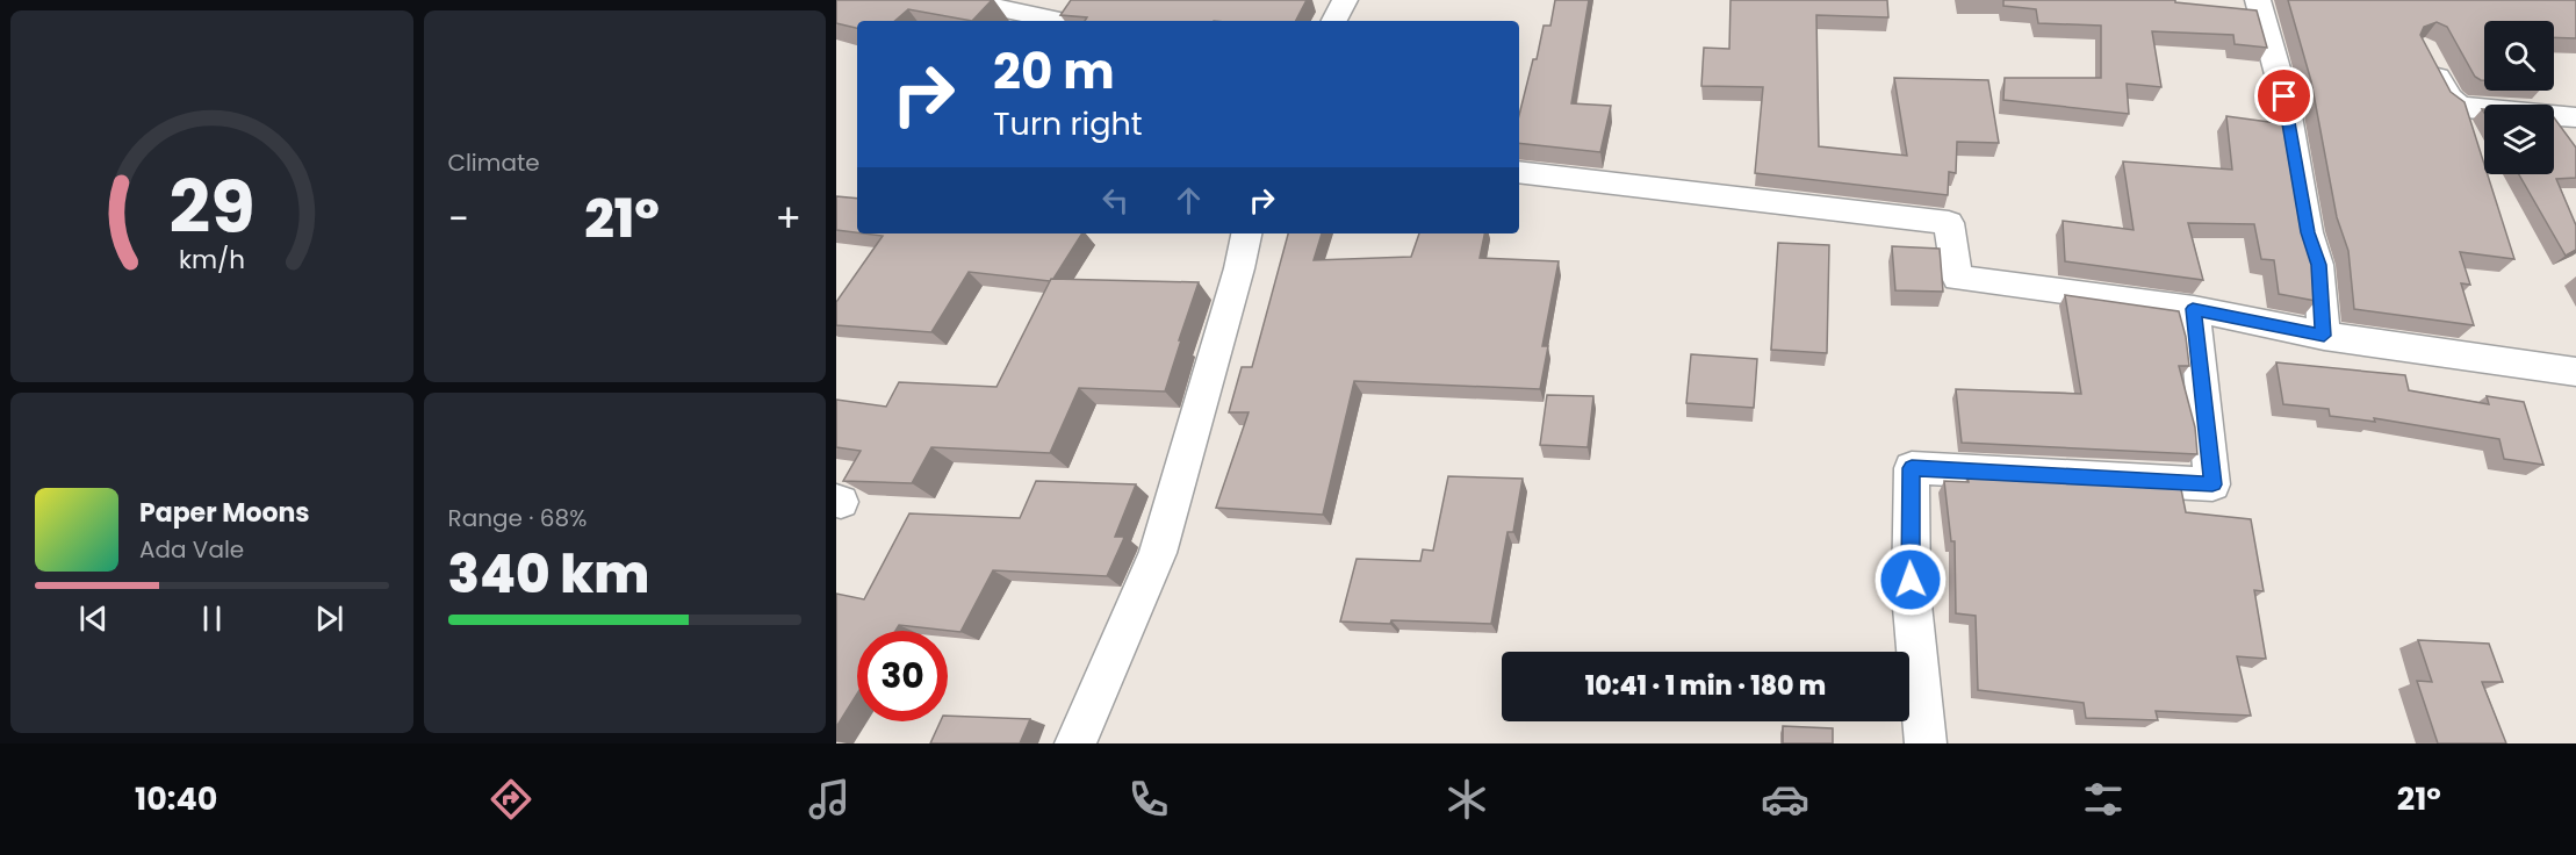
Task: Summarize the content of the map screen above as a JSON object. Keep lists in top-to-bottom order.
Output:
{
  "page": {
    "tile": [
      "Climate",
      ["Range · 68%", "340 km"]
    ],
    "turn": ["20 m", "Turn right"],
    "heat": ["−", "21°", "+"],
    "song": ["Paper Moons", "Ada Vale"],
    "limit": "30",
    "trip": "10:41 · 1 min · 180 m",
    "tabs": ["10:40", "21°"],
    "gauge": ["29", "km/h"]
  }
}
